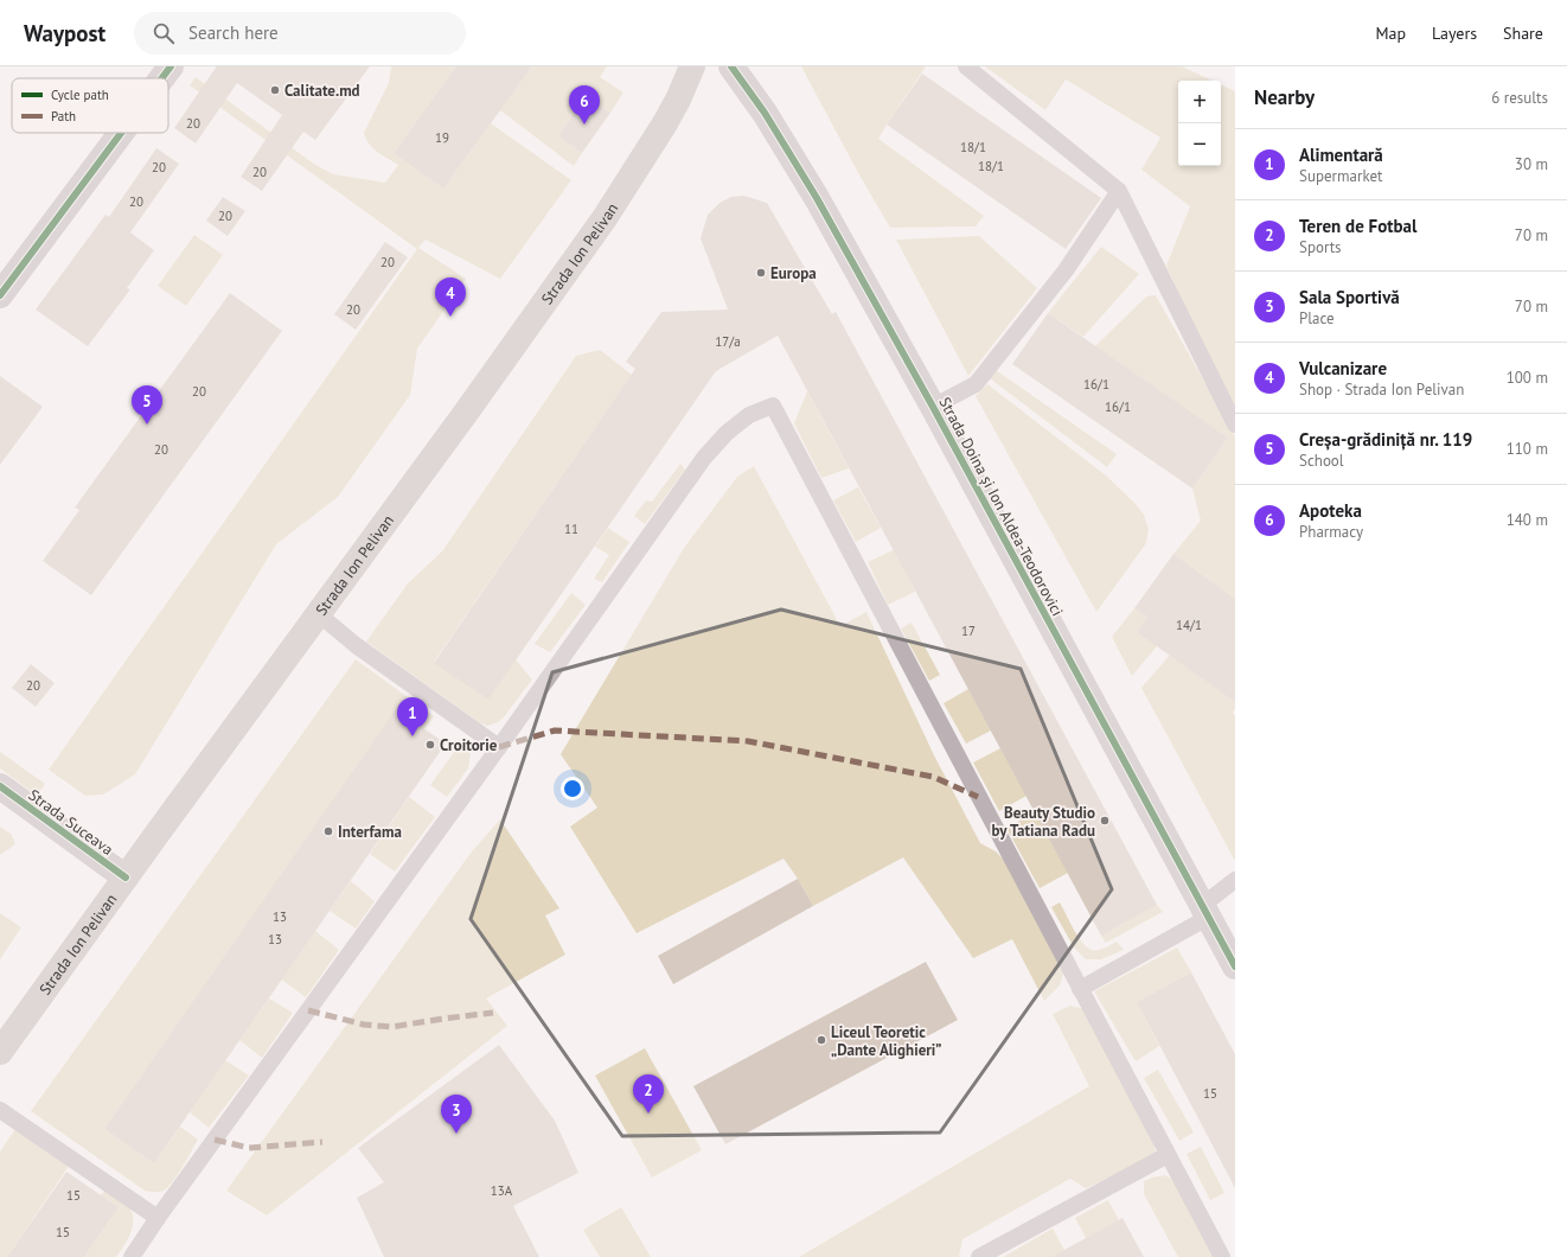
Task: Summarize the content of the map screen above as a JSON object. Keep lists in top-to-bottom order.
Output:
{
  "streets": {
    "main road": ["Strada Ion Pelivan"],
    "street": ["Strada Doina și Ion Aldea-Teodorovici", "Strada Suceava"]
  },
  "crossings": [
    ["Strada Ion Pelivan", "Strada Suceava"]
  ],
  "places": [
    "Calitate.md",
    "Europa",
    "Croitorie",
    "Beauty Studio by Tatiana Radu",
    "Interfama",
    "Liceul Teoretic „Dante Alighieri”"
  ],
  "house_numbers": [
    "20",
    "19",
    "18/1",
    "18/1",
    "20",
    "20",
    "20",
    "20",
    "20",
    "20",
    "17/a",
    "16/1",
    "20",
    "16/1",
    "20",
    "11",
    "14/1",
    "17",
    "20",
    "13",
    "13",
    "15",
    "13A",
    "15",
    "15"
  ],
  "legend": ["Cycle path", "Path"],
  "page": {
    "header": "Waypost",
    "search": "Search here",
    "nav": ["Map", "Layers", "Share"],
    "heading": ["Nearby", "6 results"],
    "map_buttons": ["+", "−"],
    "pins": [
      "6",
      "4",
      "5",
      "1",
      "2",
      "3"
    ],
    "list": [
      {
        "mark": "1",
        "name": "Alimentară",
        "note": "Supermarket",
        "value": "30 m"
      },
      {
        "mark": "2",
        "name": "Teren de Fotbal",
        "note": "Sports",
        "value": "70 m"
      },
      {
        "mark": "3",
        "name": "Sala Sportivă",
        "note": "Place",
        "value": "70 m"
      },
      {
        "mark": "4",
        "name": "Vulcanizare",
        "note": "Shop · Strada Ion Pelivan",
        "value": "100 m"
      },
      {
        "mark": "5",
        "name": "Creșa-grădiniță nr. 119",
        "note": "School",
        "value": "110 m"
      },
      {
        "mark": "6",
        "name": "Apoteka",
        "note": "Pharmacy",
        "value": "140 m"
      }
    ]
  }
}
